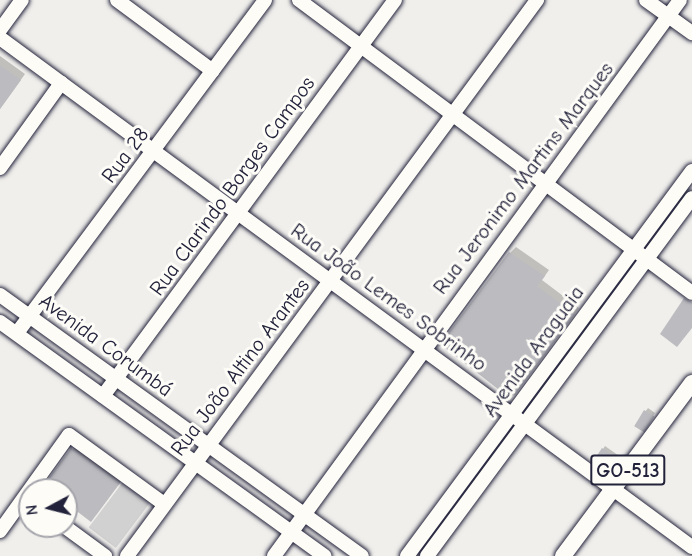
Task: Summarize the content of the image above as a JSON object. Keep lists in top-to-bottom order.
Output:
{
  "streets": {
    "main road": ["GO-513"],
    "street": [
      "Rua 28",
      "Rua Jeronimo Martins Marques",
      "Rua Clarindo Borges Campos",
      "Rua João Lemes Sobrinho",
      "Avenida Corumbá",
      "Avenida Araguaia",
      "Rua João Altino Arantes"
    ]
  },
  "crossings": [
    ["Rua 28", "Rua João Lemes Sobrinho"],
    ["Rua 28", "Avenida Corumbá"],
    ["Rua Jeronimo Martins Marques", "Rua João Lemes Sobrinho"],
    ["Rua Jeronimo Martins Marques", "Avenida Corumbá"],
    ["Rua Clarindo Borges Campos", "Rua João Lemes Sobrinho"],
    ["Rua Clarindo Borges Campos", "Avenida Corumbá"],
    ["Rua João Lemes Sobrinho", "Avenida Araguaia"],
    ["Rua João Lemes Sobrinho", "Rua João Altino Arantes"],
    ["Rua João Lemes Sobrinho", "GO-513"],
    ["Avenida Corumbá", "Rua João Altino Arantes"]
  ],
  "north": "left"
}
